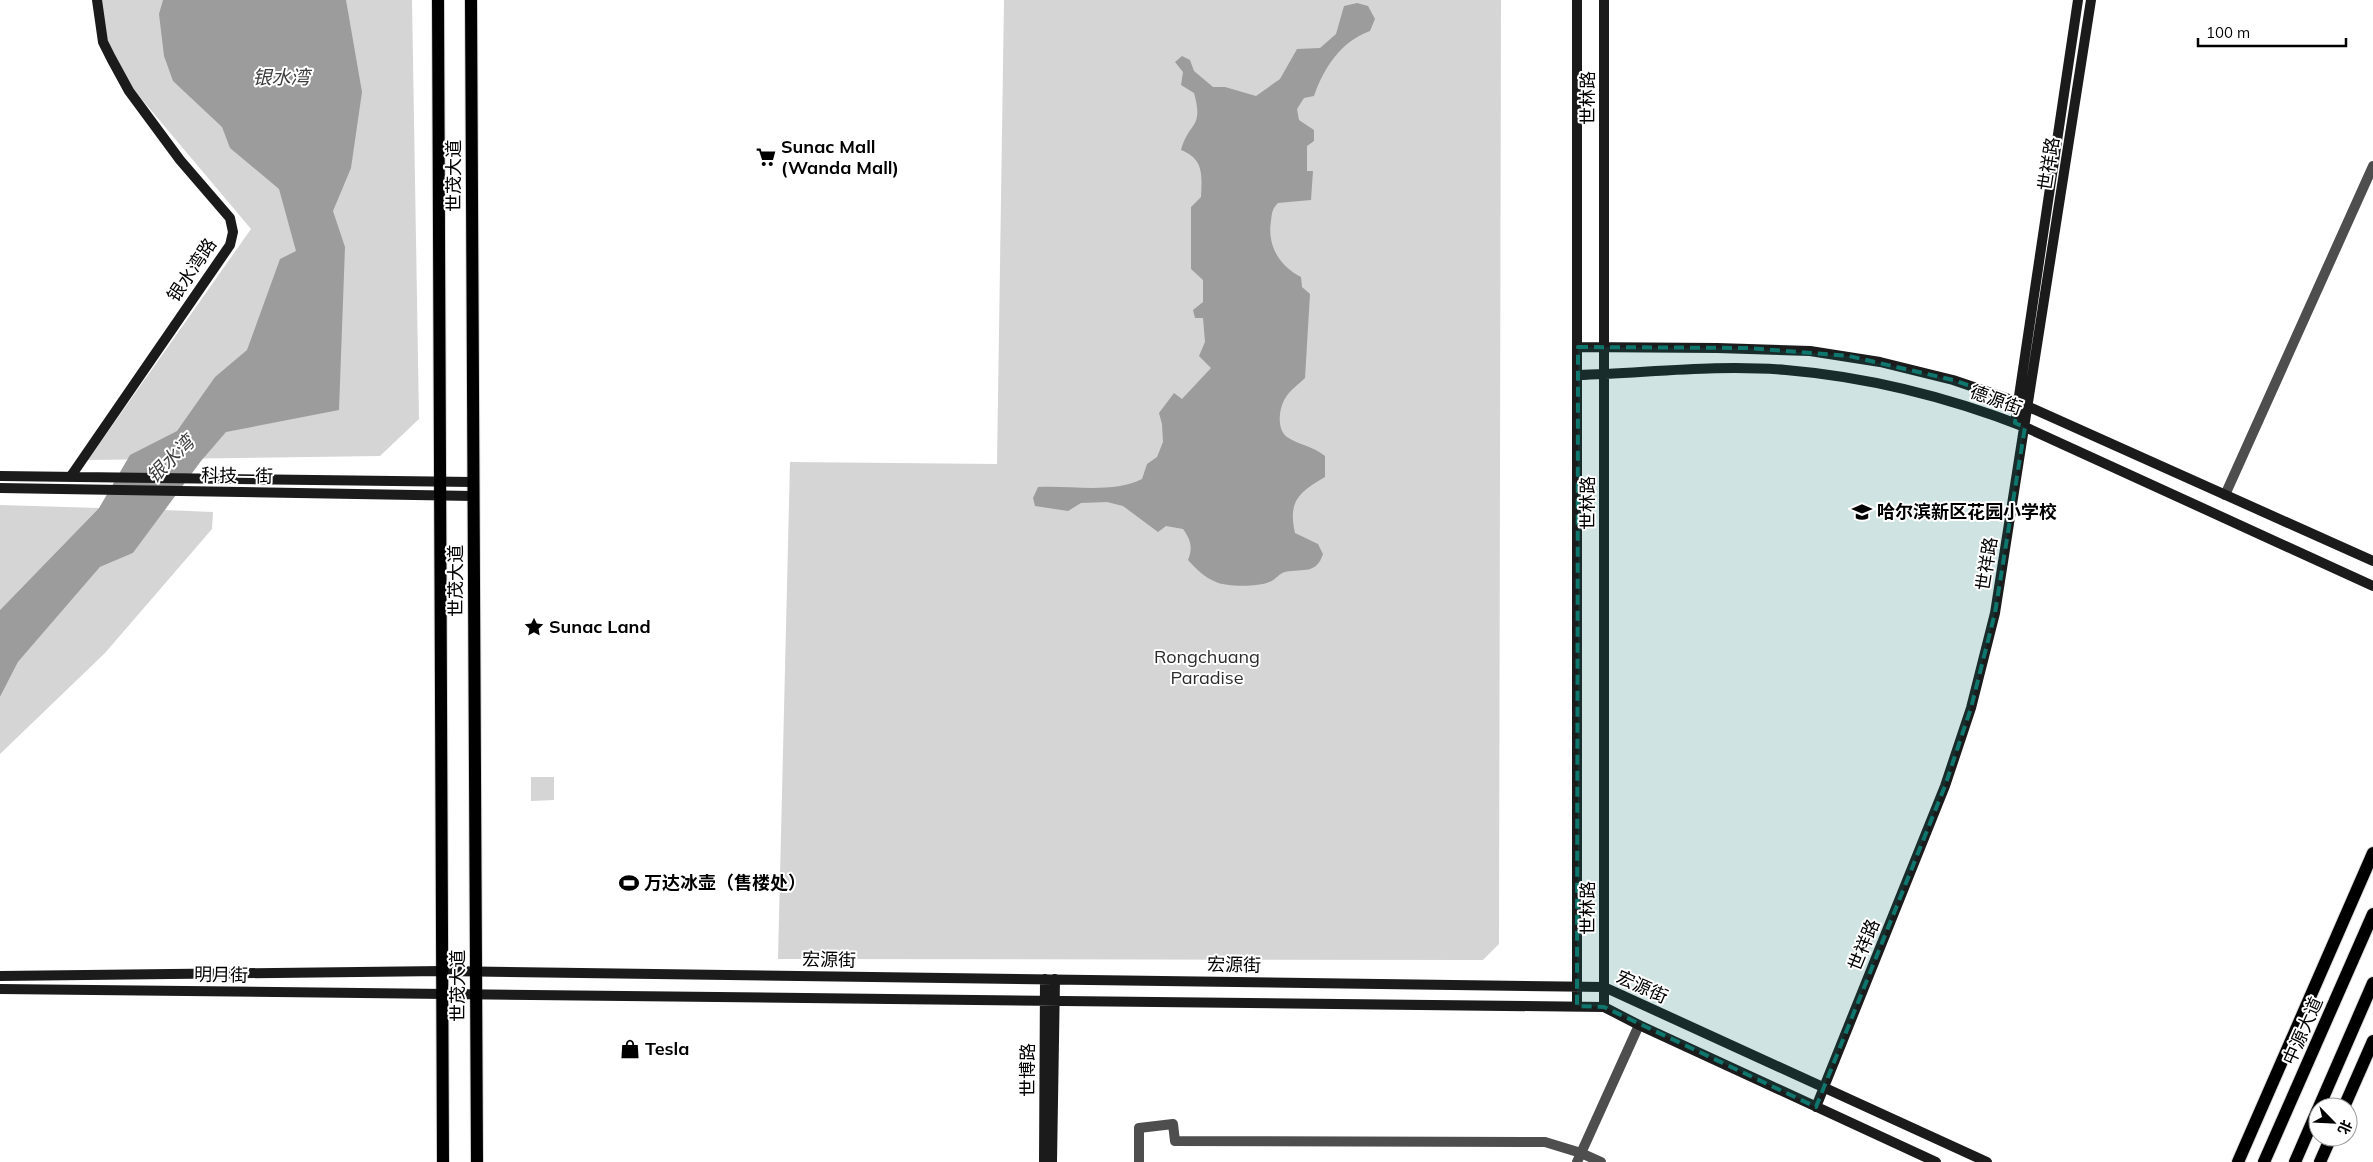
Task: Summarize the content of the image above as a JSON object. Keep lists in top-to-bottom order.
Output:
{
  "streets": {
    "main road": [
      "世林路",
      "世祥路",
      "世茂大道",
      "银水湾路",
      "德源街",
      "科技一街",
      "宏源街",
      "明月街",
      "中源大道",
      "世博路"
    ]
  },
  "crossings": [
    ["世林路", "德源街"],
    ["世林路", "宏源街"],
    ["世祥路", "德源街"],
    ["世祥路", "宏源街"],
    ["世茂大道", "科技一街"],
    ["世茂大道", "宏源街"],
    ["世茂大道", "明月街"],
    ["银水湾路", "科技一街"],
    ["宏源街", "明月街"],
    ["宏源街", "世博路"]
  ],
  "water": ["银水湾"],
  "parks": ["Rongchuang Paradise"],
  "places": {
    "supermarket": ["Sunac Mall (Wanda Mall)"],
    "school or university": ["哈尔滨新区花园小学校"],
    "place": ["Sunac Land"],
    "sports": ["万达冰壶（售楼处）"],
    "shop": ["Tesla"]
  },
  "scale_bar": "100 m",
  "north": "bottom right"
}
